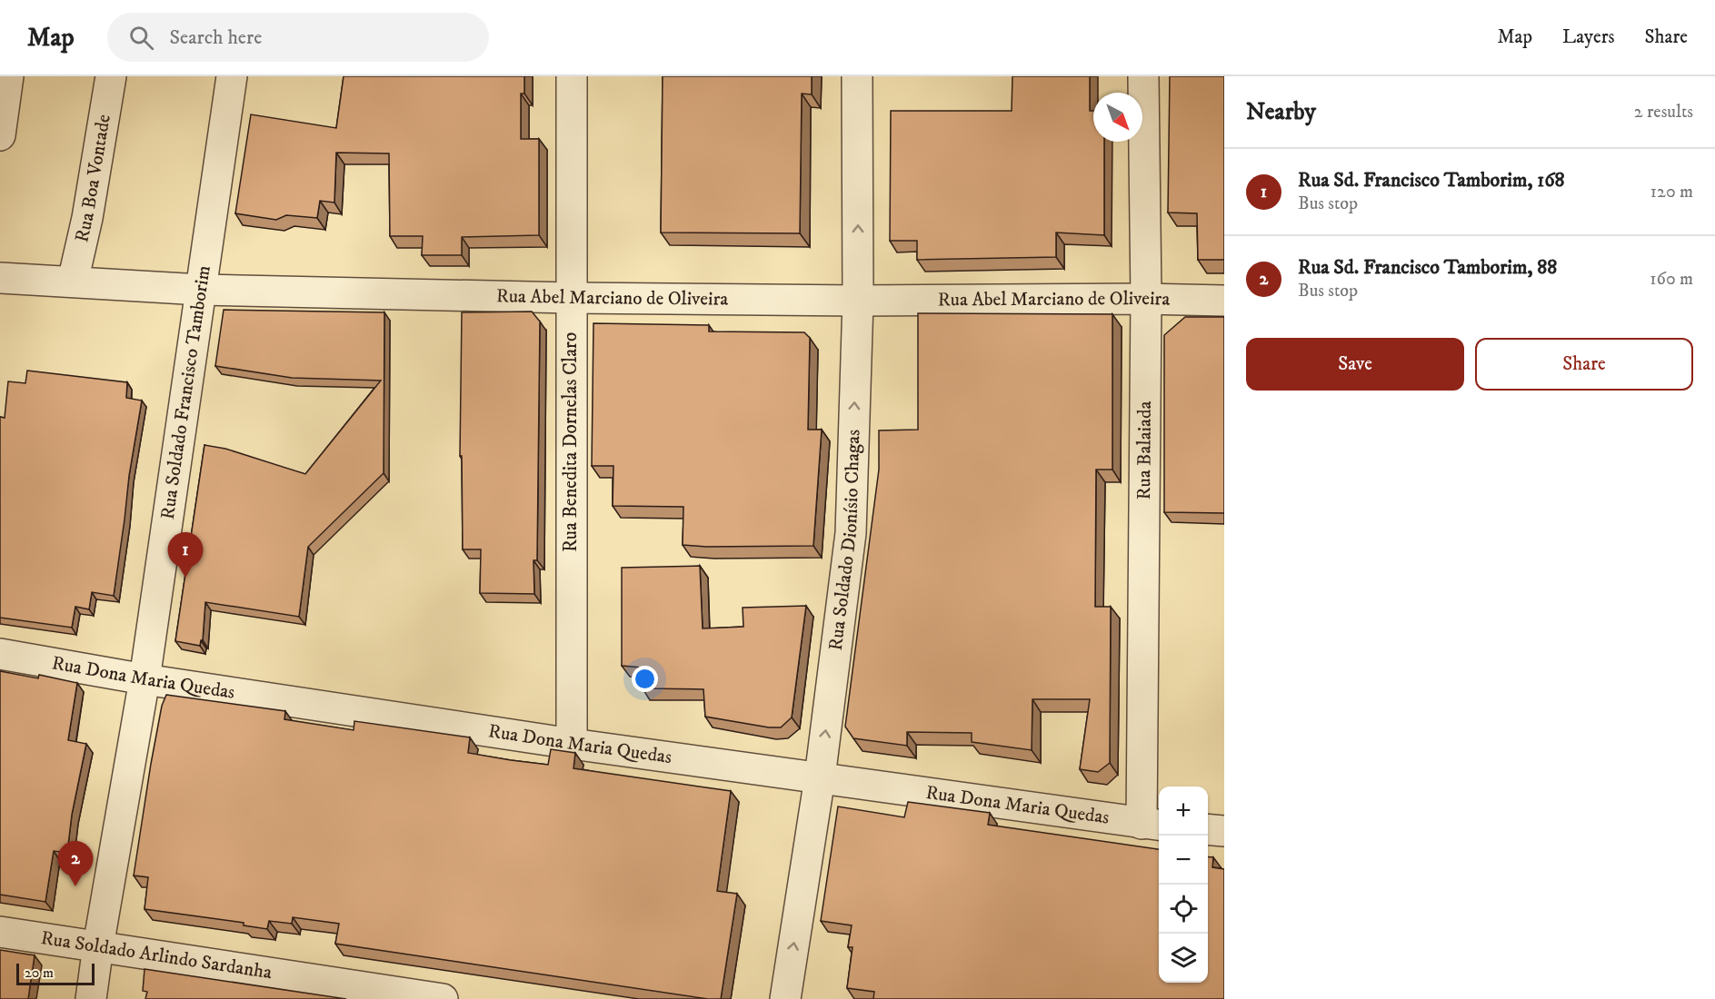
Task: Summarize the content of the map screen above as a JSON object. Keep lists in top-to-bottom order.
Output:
{
  "streets": {
    "street": [
      "Rua Boa Vontade",
      "Rua Abel Marciano de Oliveira",
      "Rua Soldado Francisco Tamborim",
      "Rua Benedita Dornelas Claro",
      "Rua Balaiada",
      "Rua Soldado Dionísio Chagas",
      "Rua Dona Maria Quedas",
      "Rua Soldado Arlindo Sardanha"
    ]
  },
  "crossings": [
    ["Rua Boa Vontade", "Rua Abel Marciano de Oliveira"],
    ["Rua Abel Marciano de Oliveira", "Rua Soldado Francisco Tamborim"],
    ["Rua Abel Marciano de Oliveira", "Rua Benedita Dornelas Claro"],
    ["Rua Abel Marciano de Oliveira", "Rua Balaiada"],
    ["Rua Abel Marciano de Oliveira", "Rua Soldado Dionísio Chagas"],
    ["Rua Soldado Francisco Tamborim", "Rua Dona Maria Quedas"],
    ["Rua Soldado Francisco Tamborim", "Rua Soldado Arlindo Sardanha"],
    ["Rua Benedita Dornelas Claro", "Rua Dona Maria Quedas"],
    ["Rua Balaiada", "Rua Dona Maria Quedas"],
    ["Rua Soldado Dionísio Chagas", "Rua Dona Maria Quedas"]
  ],
  "one_way": ["Rua Soldado Dionísio Chagas"],
  "scale_bar": "20 m",
  "north": "bottom right",
  "page": {
    "header": "Map",
    "search": "Search here",
    "nav": ["Map", "Layers", "Share"],
    "heading": ["Nearby", "2 results"],
    "list": [
      {
        "mark": "1",
        "name": "Rua Sd. Francisco Tamborim, 168",
        "note": "Bus stop",
        "value": "120 m"
      },
      {
        "mark": "2",
        "name": "Rua Sd. Francisco Tamborim, 88",
        "note": "Bus stop",
        "value": "160 m"
      }
    ],
    "buttons": ["Save", "Share"],
    "pins": ["1", "2"],
    "map_buttons": ["+", "−"],
    "scale": "20 m"
  }
}
